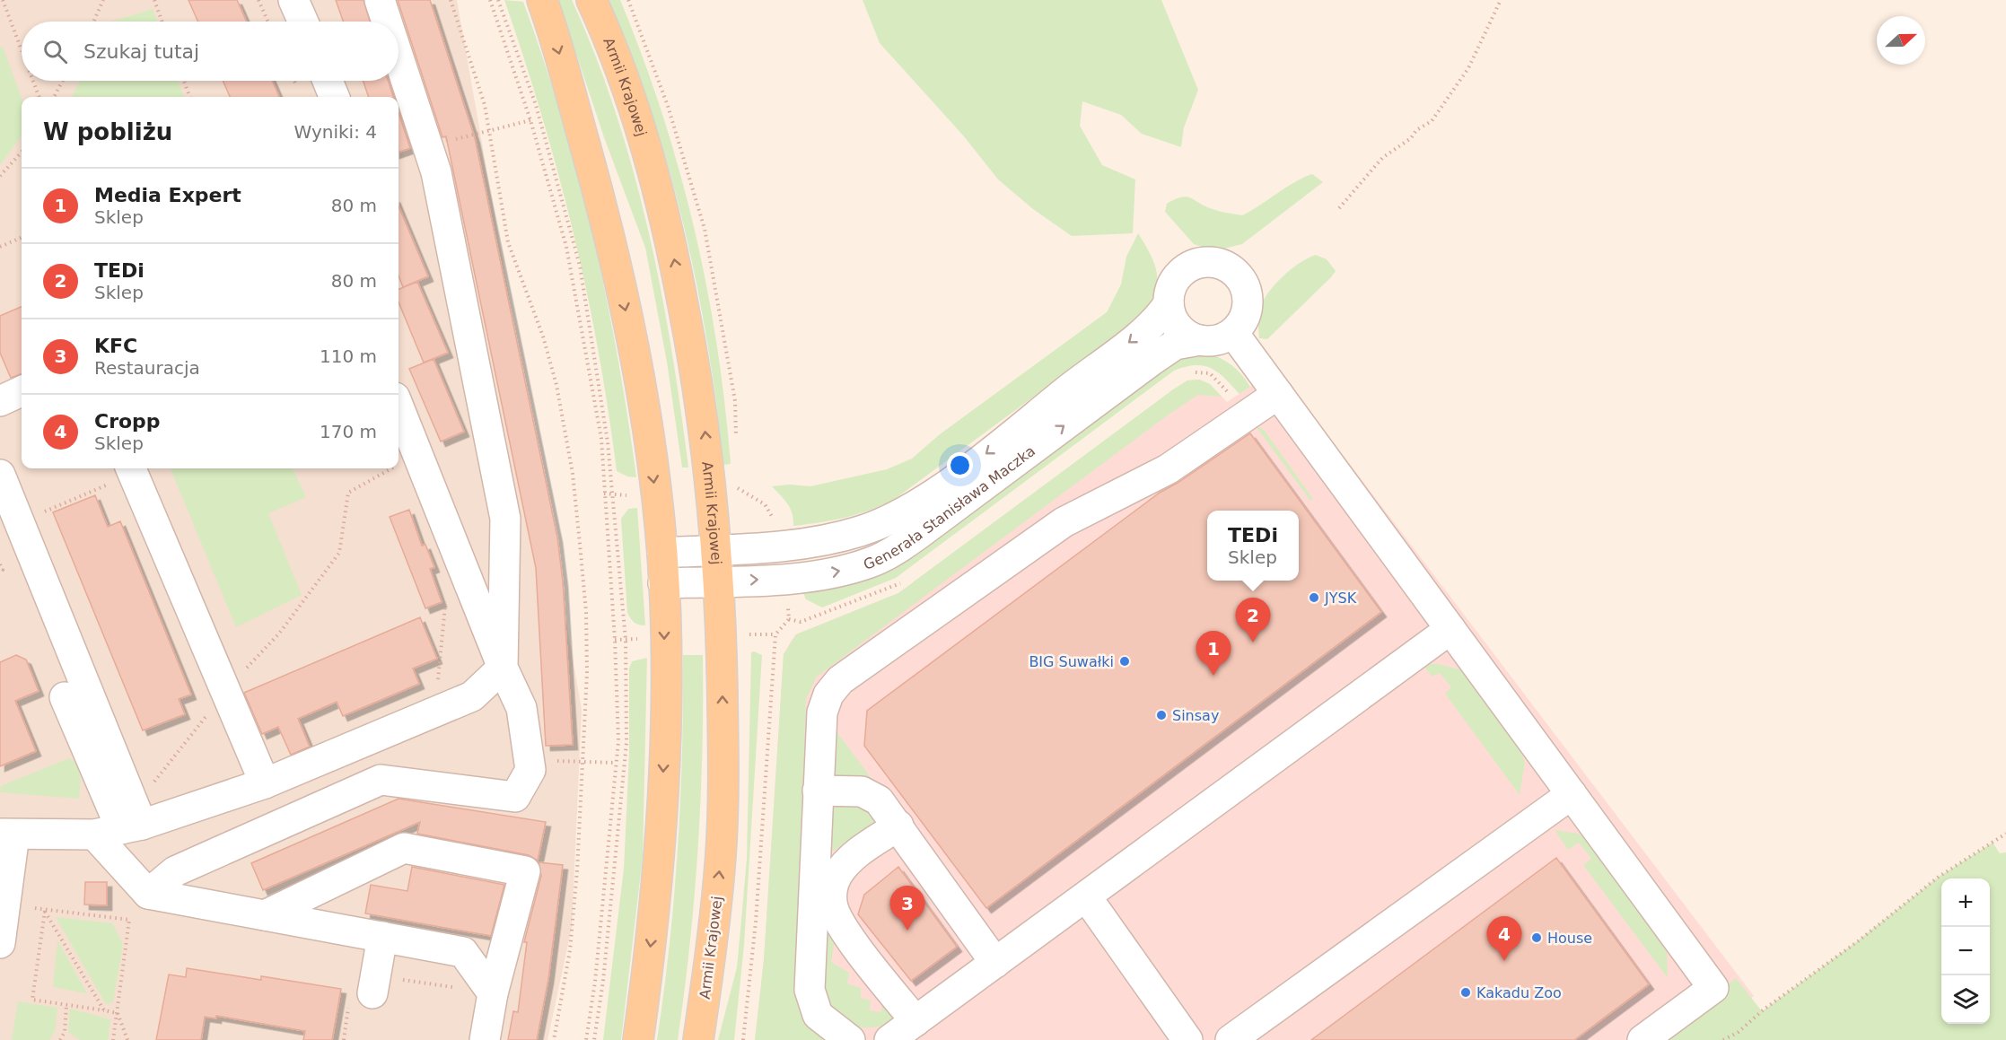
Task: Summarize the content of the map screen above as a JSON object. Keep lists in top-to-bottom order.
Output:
{
  "streets": {
    "main road": ["Armii Krajowej"],
    "street": ["Generała Stanisława Maczka"]
  },
  "crossings": [
    ["Armii Krajowej", "Generała Stanisława Maczka"]
  ],
  "places": [
    "JYSK",
    "BIG Suwałki",
    "Sinsay",
    "House",
    "Kakadu Zoo"
  ],
  "north": "right",
  "page": {
    "search": "Szukaj tutaj",
    "heading": ["W pobliżu", "Wyniki: 4"],
    "list": [
      {
        "mark": "1",
        "name": "Media Expert",
        "note": "Sklep",
        "value": "80 m"
      },
      {
        "mark": "2",
        "name": "TEDi",
        "note": "Sklep",
        "value": "80 m"
      },
      {
        "mark": "3",
        "name": "KFC",
        "note": "Restauracja",
        "value": "110 m"
      },
      {
        "mark": "4",
        "name": "Cropp",
        "note": "Sklep",
        "value": "170 m"
      }
    ],
    "popup": ["TEDi", "Sklep"],
    "pins": [
      "2",
      "1",
      "3",
      "4"
    ],
    "map_buttons": ["+", "−"]
  }
}
